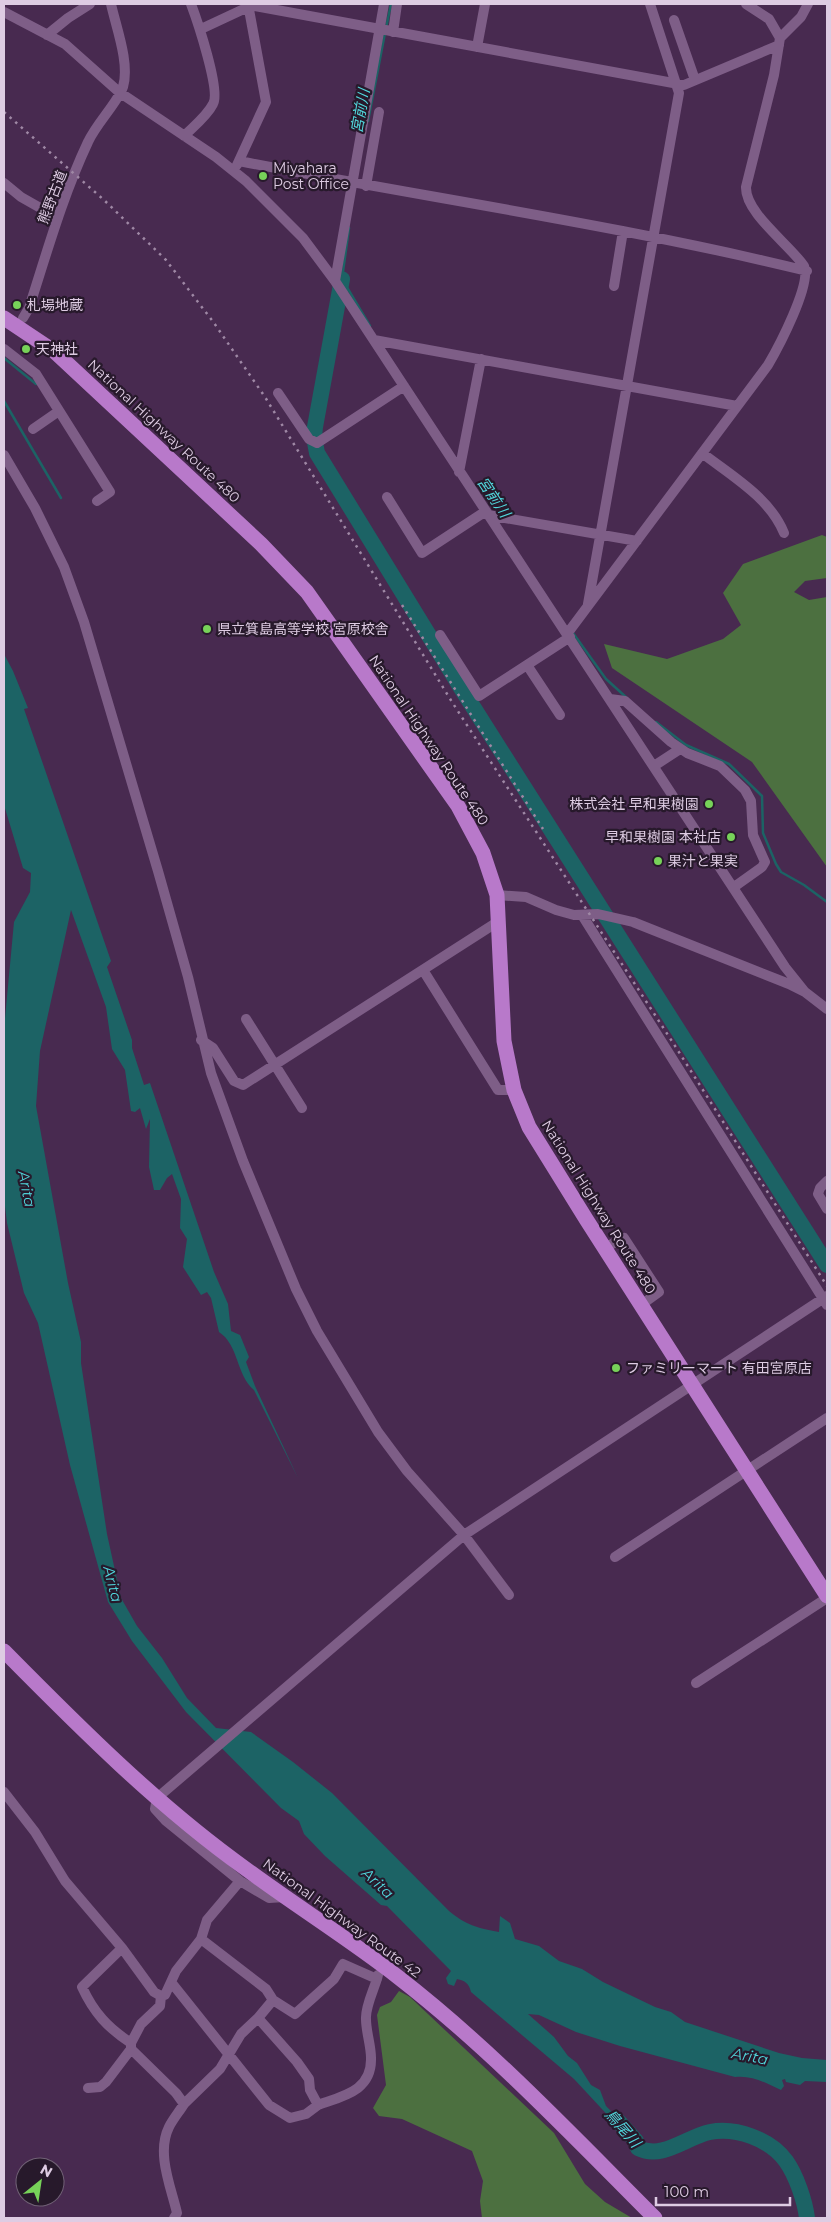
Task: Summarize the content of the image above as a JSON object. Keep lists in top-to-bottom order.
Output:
{
  "streets": {
    "highway": ["National Highway Route 480", "National Highway Route 42"],
    "street": ["熊野古道"]
  },
  "water": ["宮前川", "Arita", "鳥尾川"],
  "places": [
    "Miyahara Post Office",
    "札場地蔵",
    "天神社",
    "県立箕島高等学校 宮原校舎",
    "株式会社 早和果樹園",
    "早和果樹園 本社店",
    "果汁と果実",
    "ファミリーマート 有田宮原店"
  ],
  "scale_bar": "100 m",
  "north": "top right"
}
